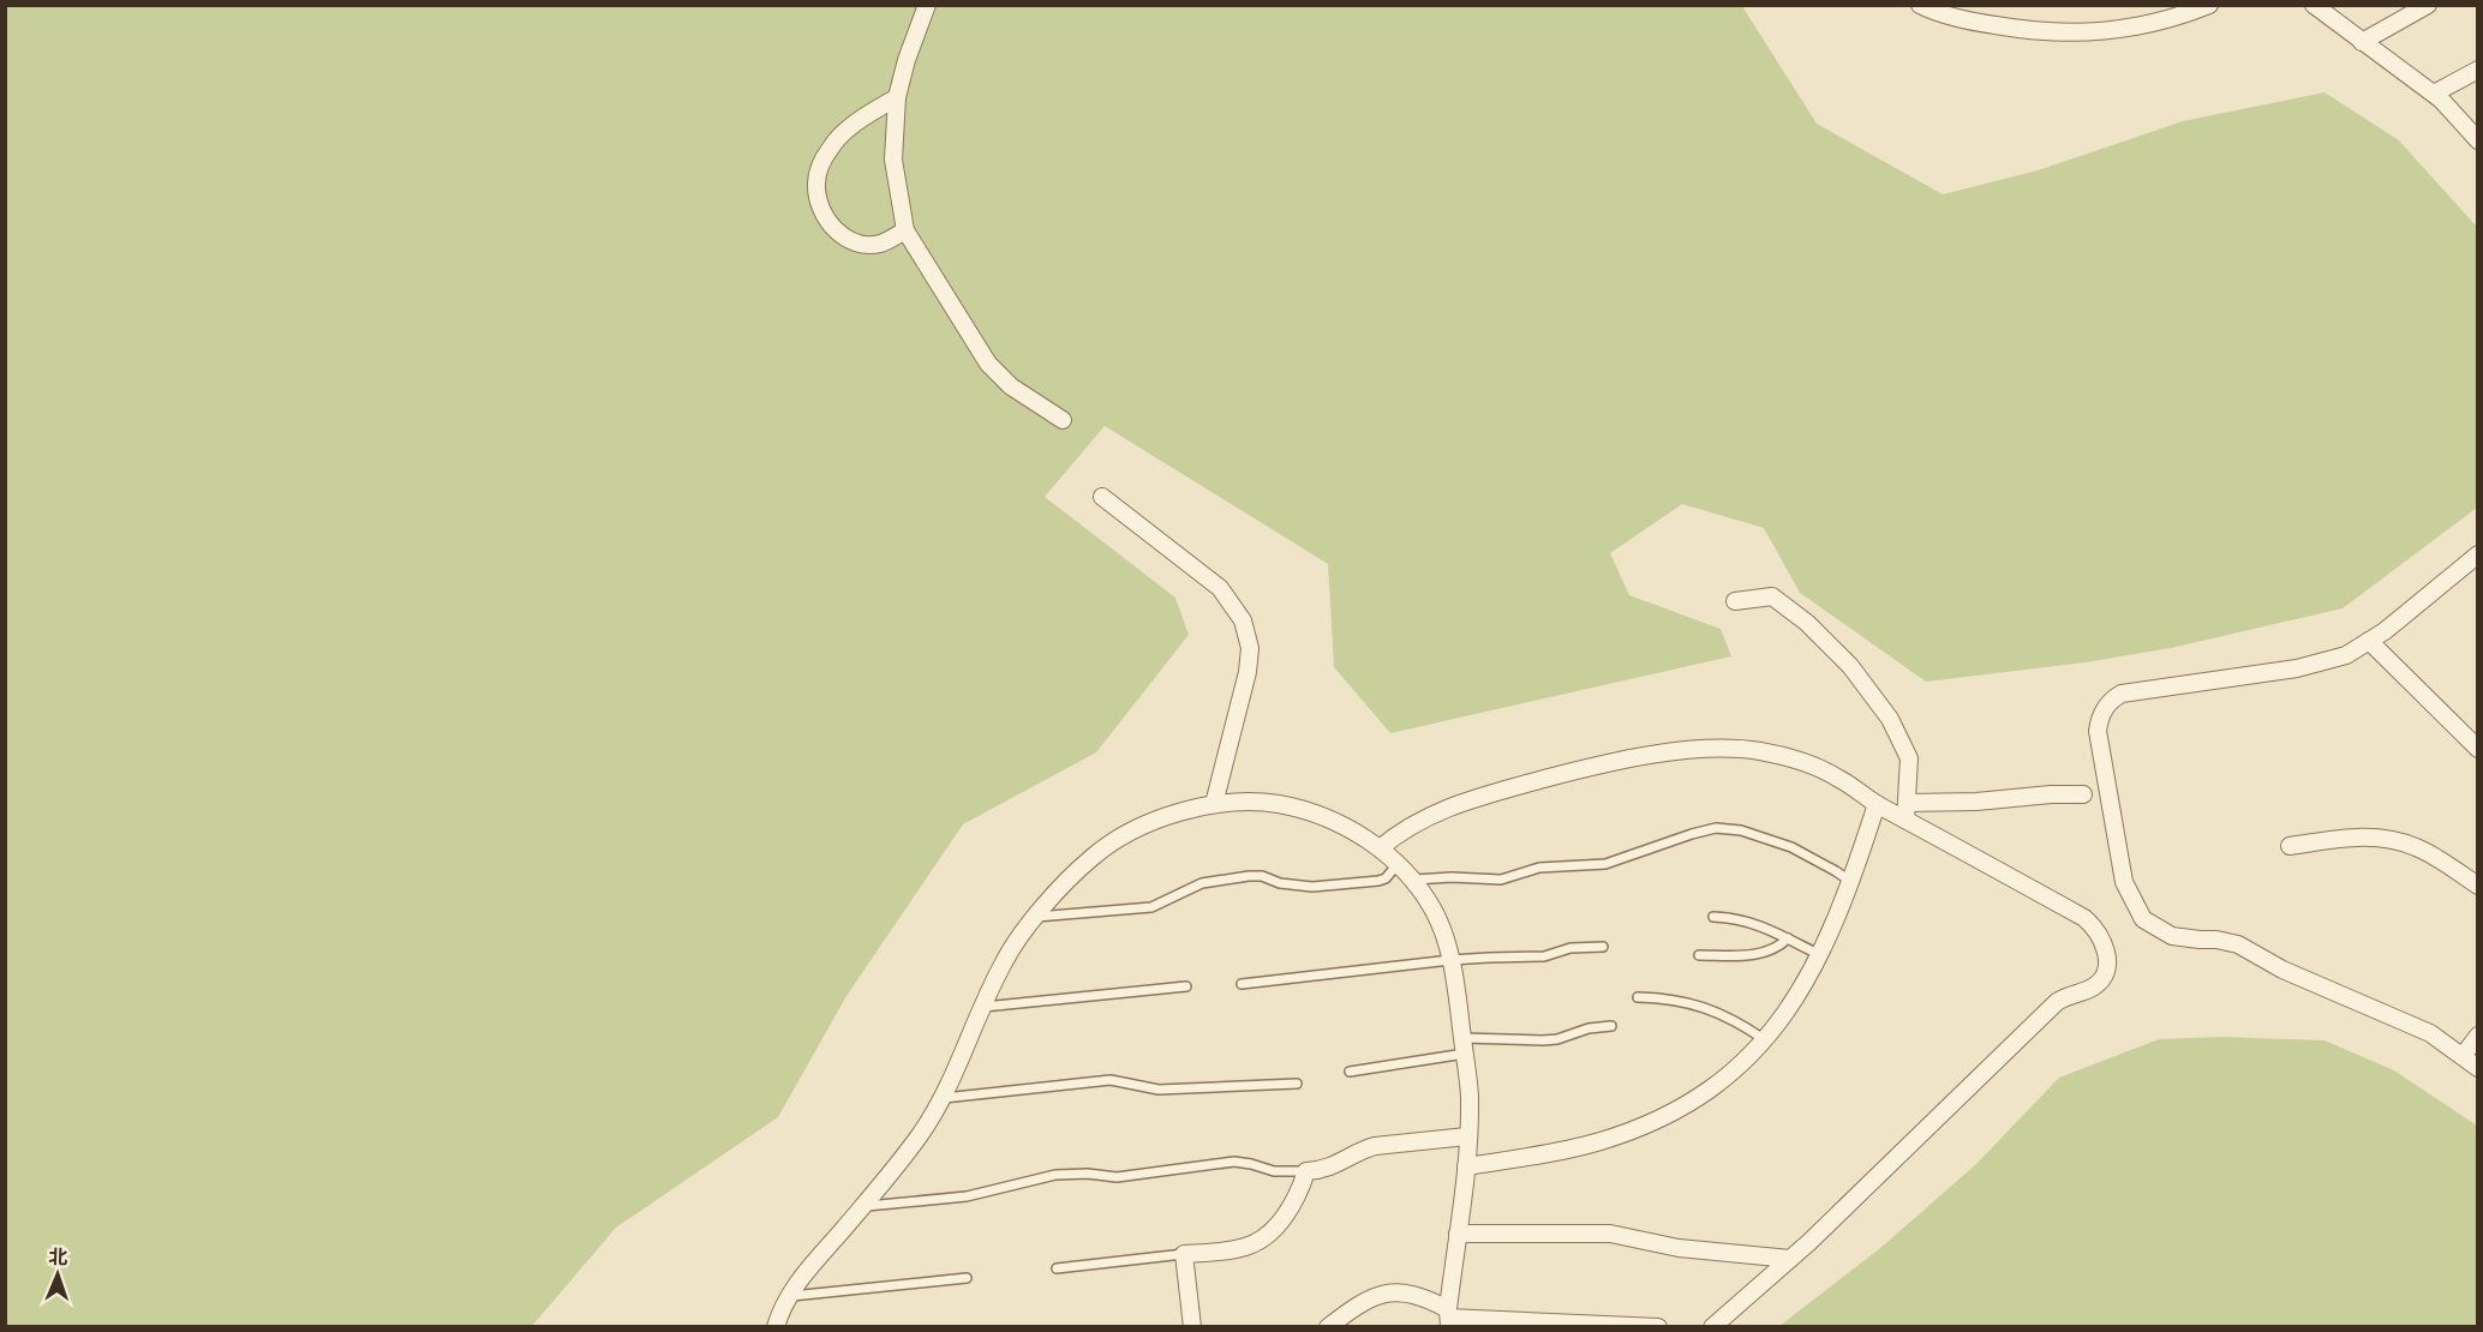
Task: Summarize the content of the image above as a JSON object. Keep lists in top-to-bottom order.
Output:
{
  "north": "top"
}
